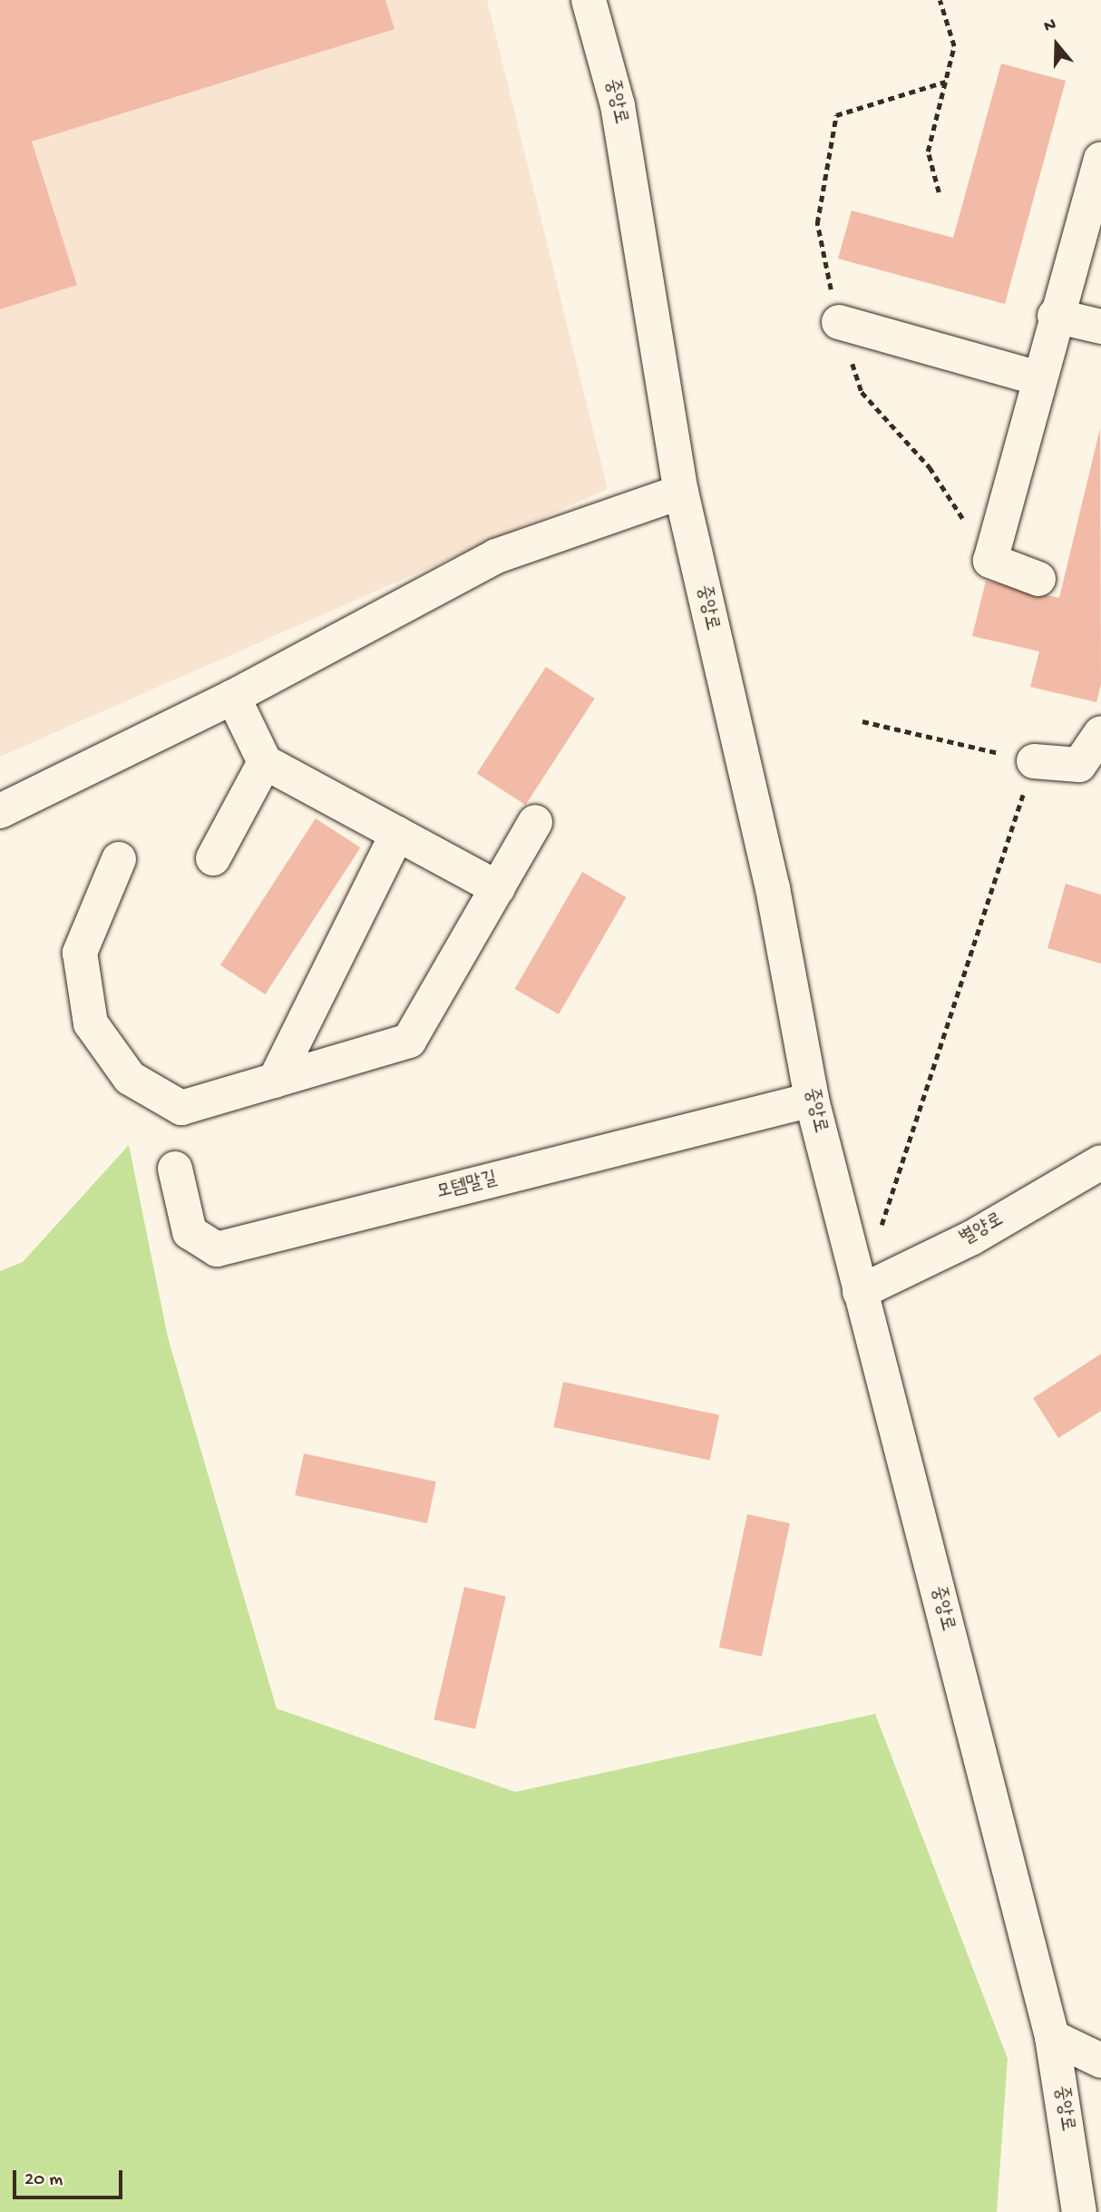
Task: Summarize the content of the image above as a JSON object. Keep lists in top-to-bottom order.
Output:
{
  "streets": {
    "street": ["중앙로", "모템말길", "별양로"]
  },
  "crossings": [
    ["중앙로", "모템말길"],
    ["중앙로", "별양로"]
  ],
  "scale_bar": "20 m",
  "north": "top"
}
